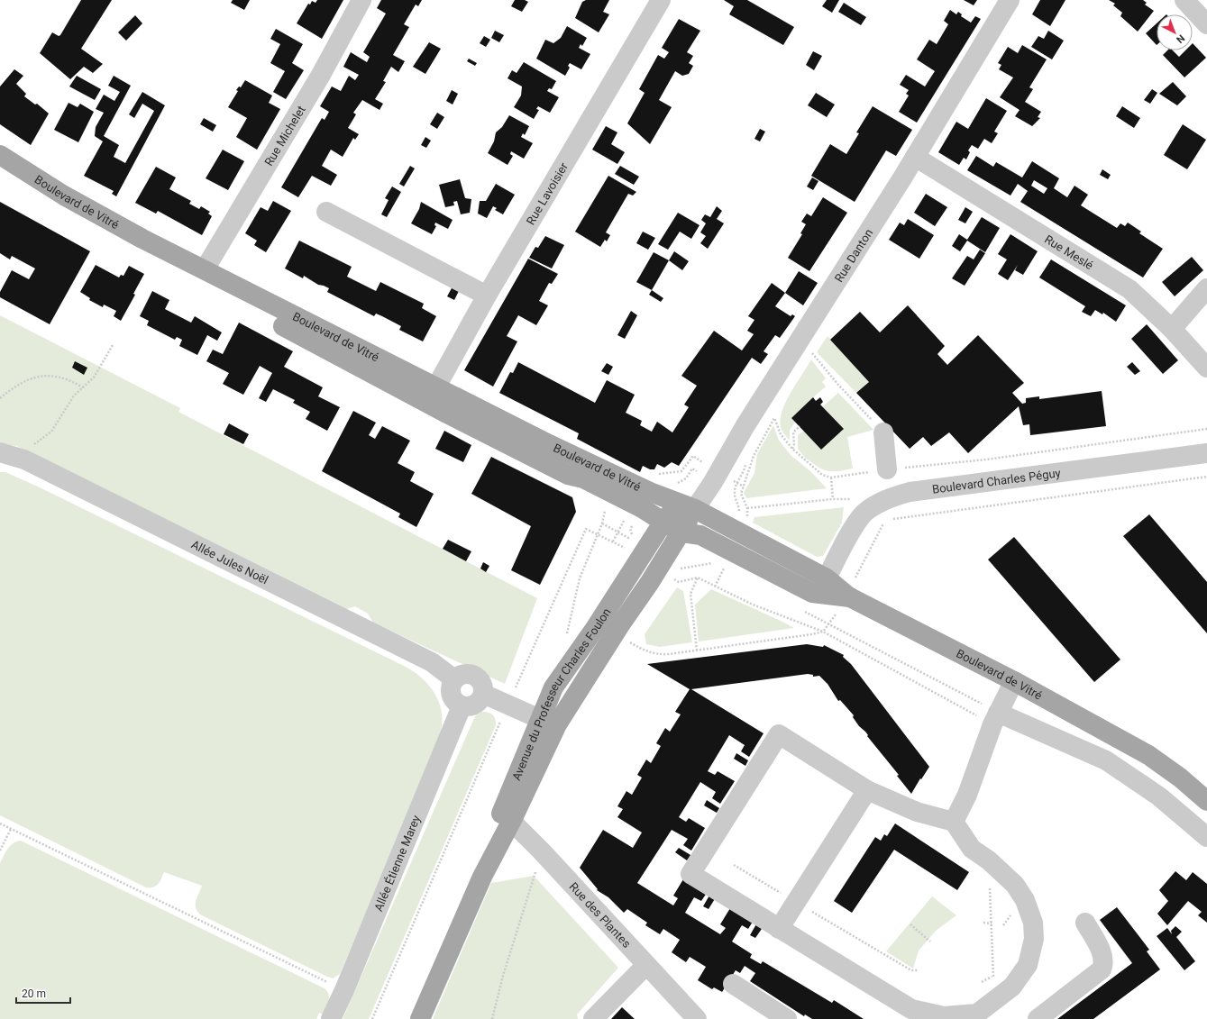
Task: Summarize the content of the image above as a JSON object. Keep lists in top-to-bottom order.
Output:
{
  "streets": {
    "main road": ["Boulevard de Vitré", "Avenue du Professeur Charles Foulon"],
    "street": [
      "Rue Michelet",
      "Rue Lavoisier",
      "Rue Meslé",
      "Rue Danton",
      "Boulevard Charles Péguy",
      "Allée Jules Noël",
      "Allée Étienne Marey",
      "Rue des Plantes"
    ]
  },
  "crossings": [
    ["Rue Michelet", "Boulevard de Vitré"],
    ["Rue Lavoisier", "Boulevard de Vitré"],
    ["Boulevard de Vitré", "Rue Danton"],
    ["Boulevard de Vitré", "Boulevard Charles Péguy"],
    ["Boulevard de Vitré", "Avenue du Professeur Charles Foulon"],
    ["Rue Meslé", "Rue Danton"],
    ["Allée Jules Noël", "Allée Étienne Marey"],
    ["Avenue du Professeur Charles Foulon", "Rue des Plantes"]
  ],
  "scale_bar": "20 m",
  "north": "bottom right"
}
